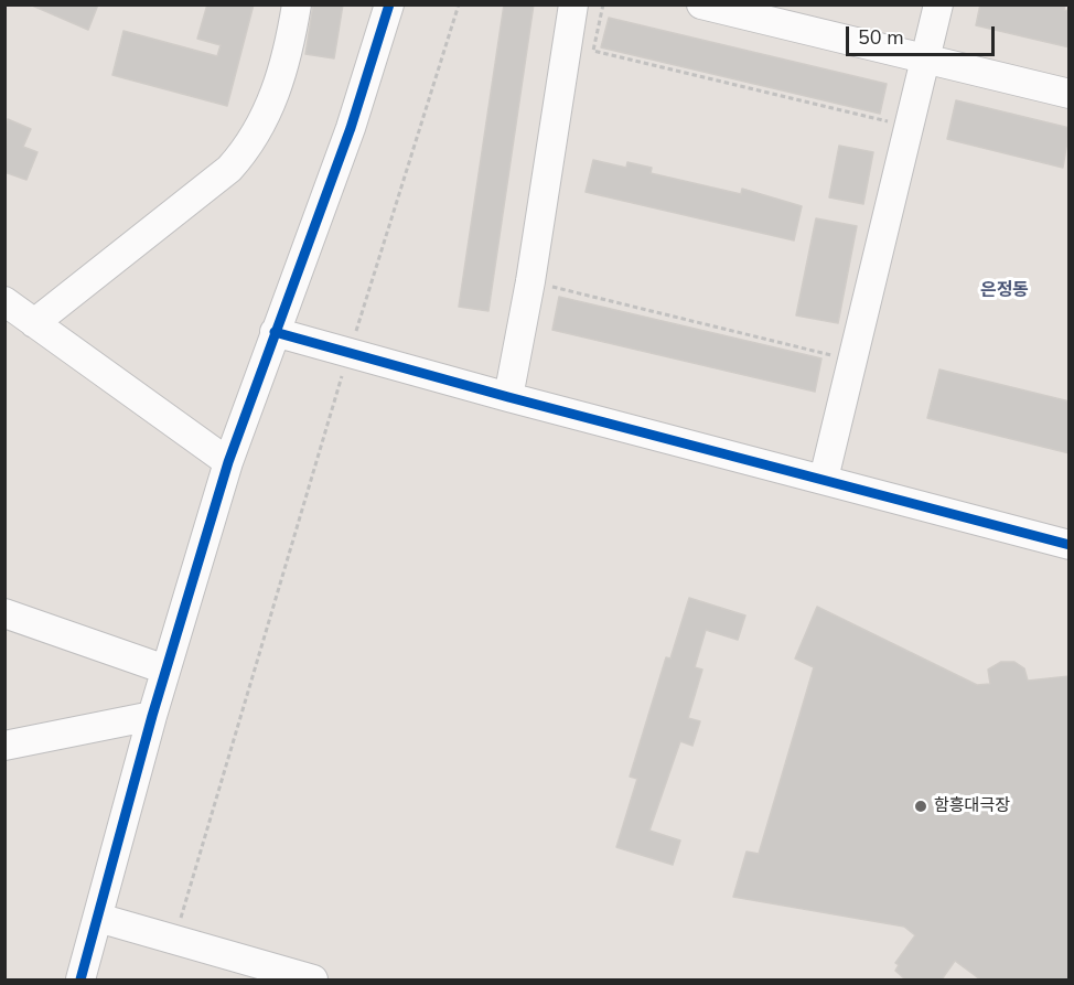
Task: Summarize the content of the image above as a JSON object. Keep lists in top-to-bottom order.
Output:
{
  "districts": ["은정동"],
  "places": ["함흥대극장"],
  "scale_bar": "50 m"
}
